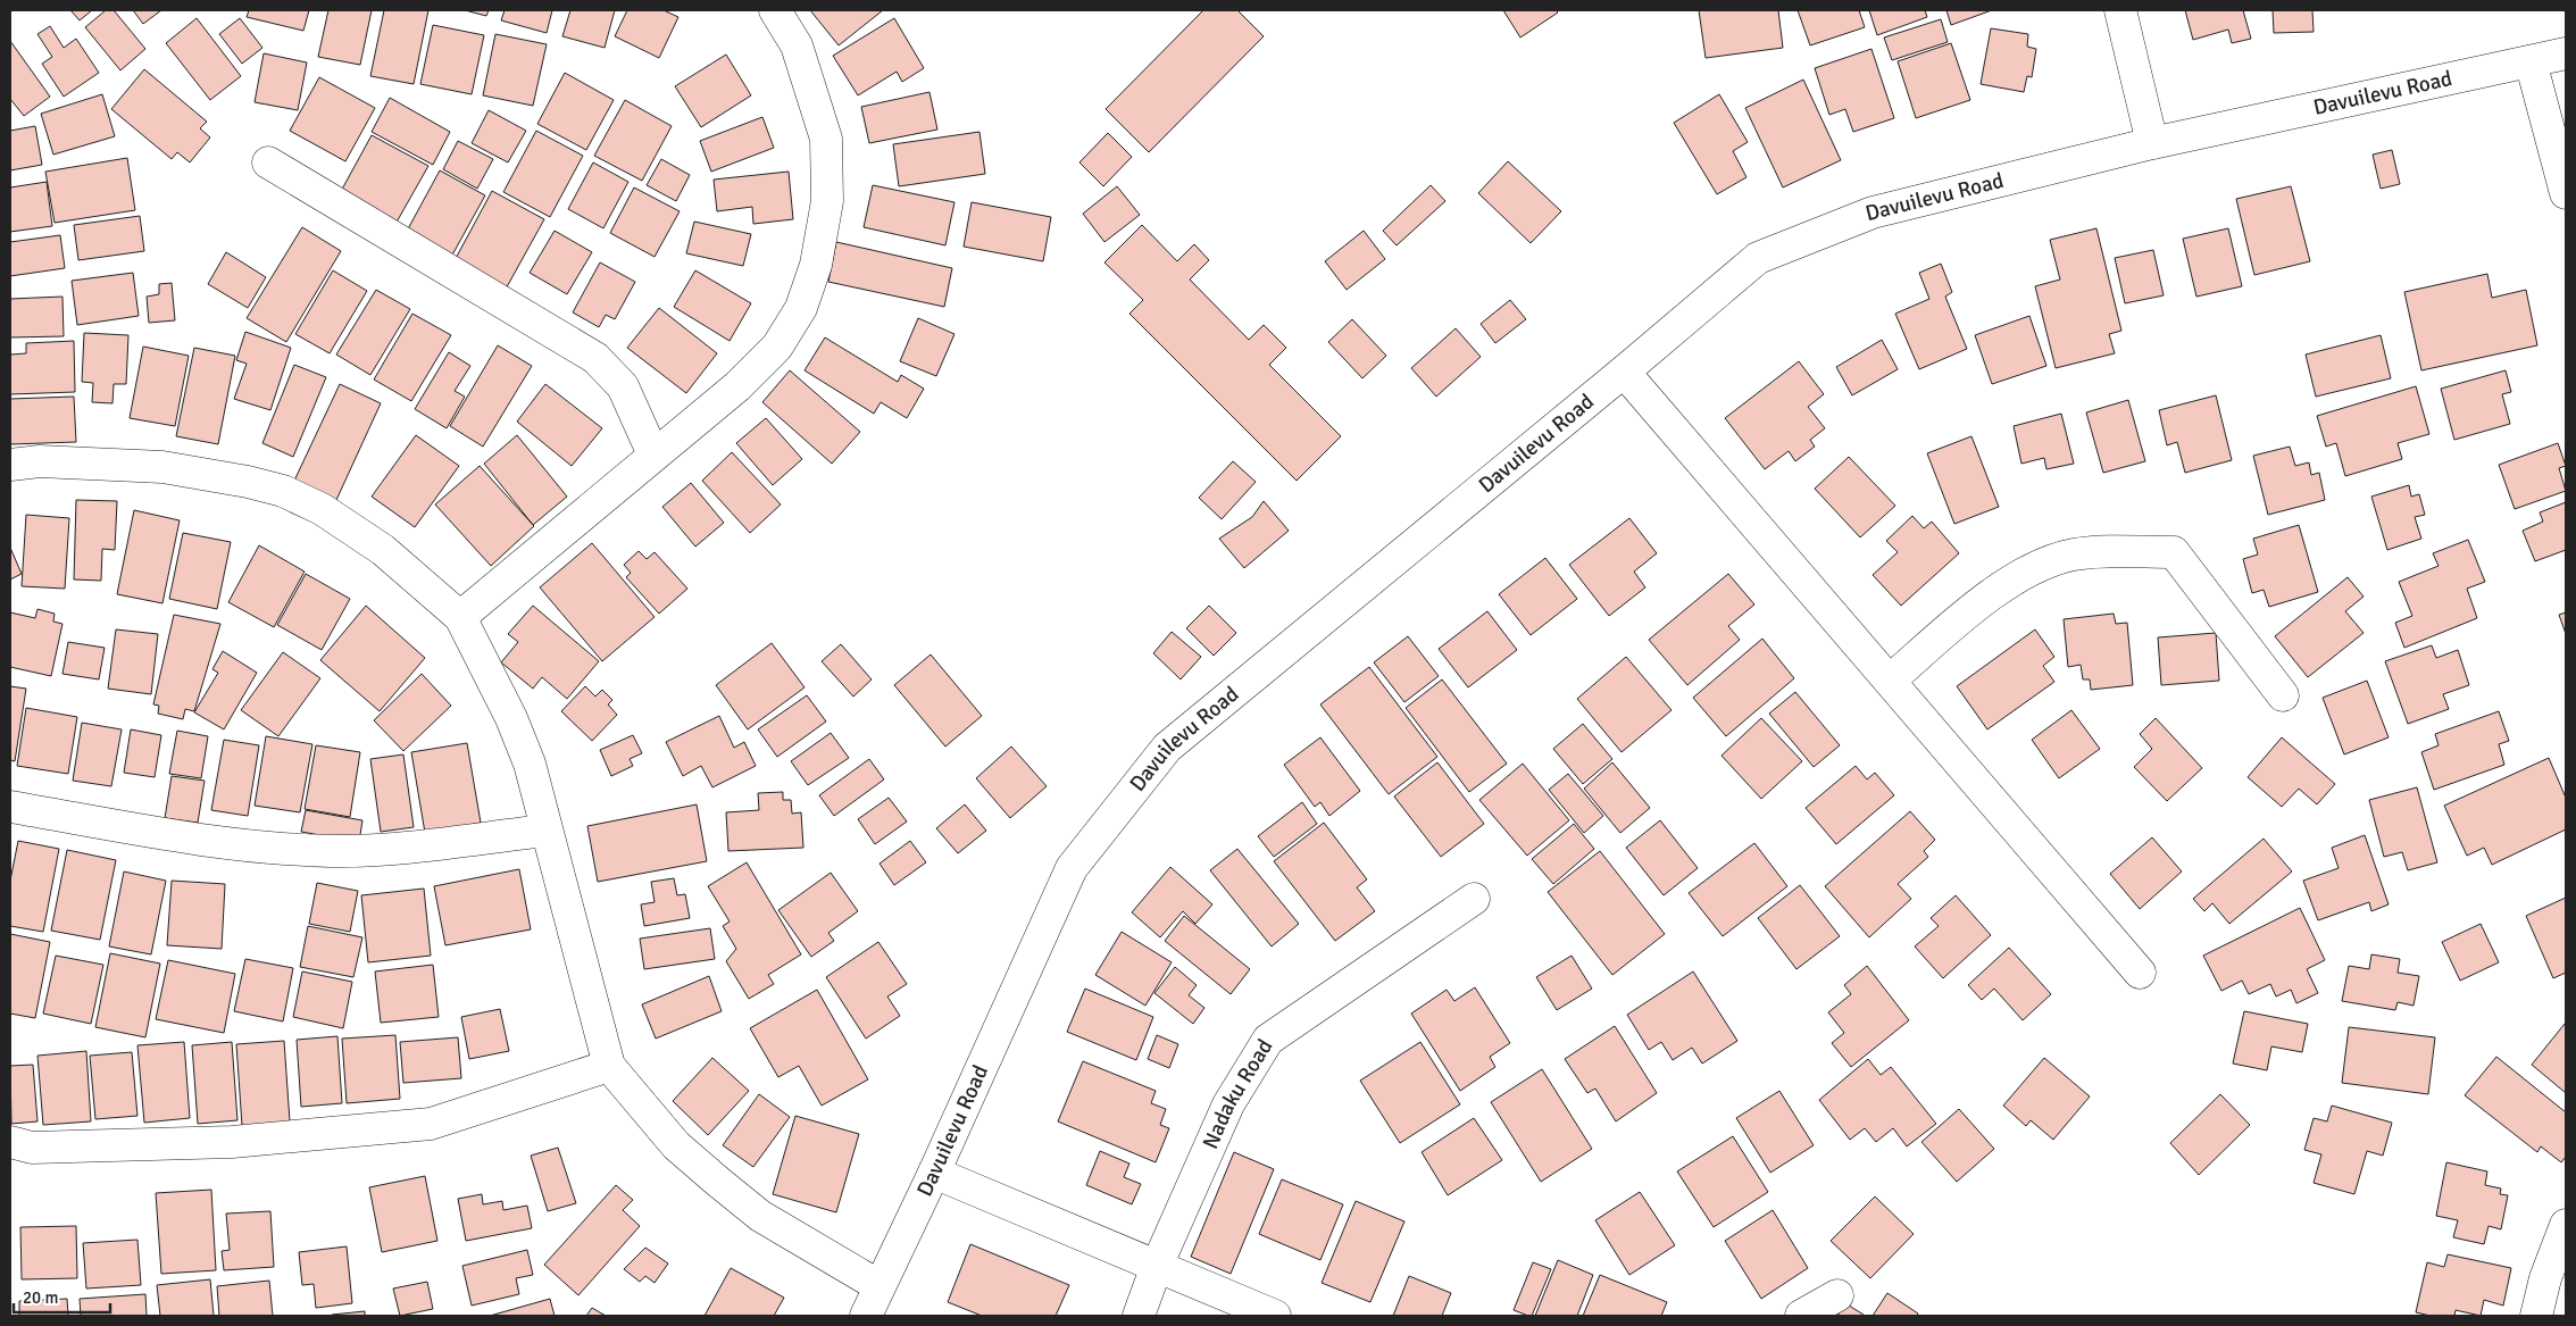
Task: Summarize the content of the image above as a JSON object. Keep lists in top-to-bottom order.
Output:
{
  "streets": {
    "street": ["Davuilevu Road", "Nadaku Road"]
  },
  "scale_bar": "20 m"
}
